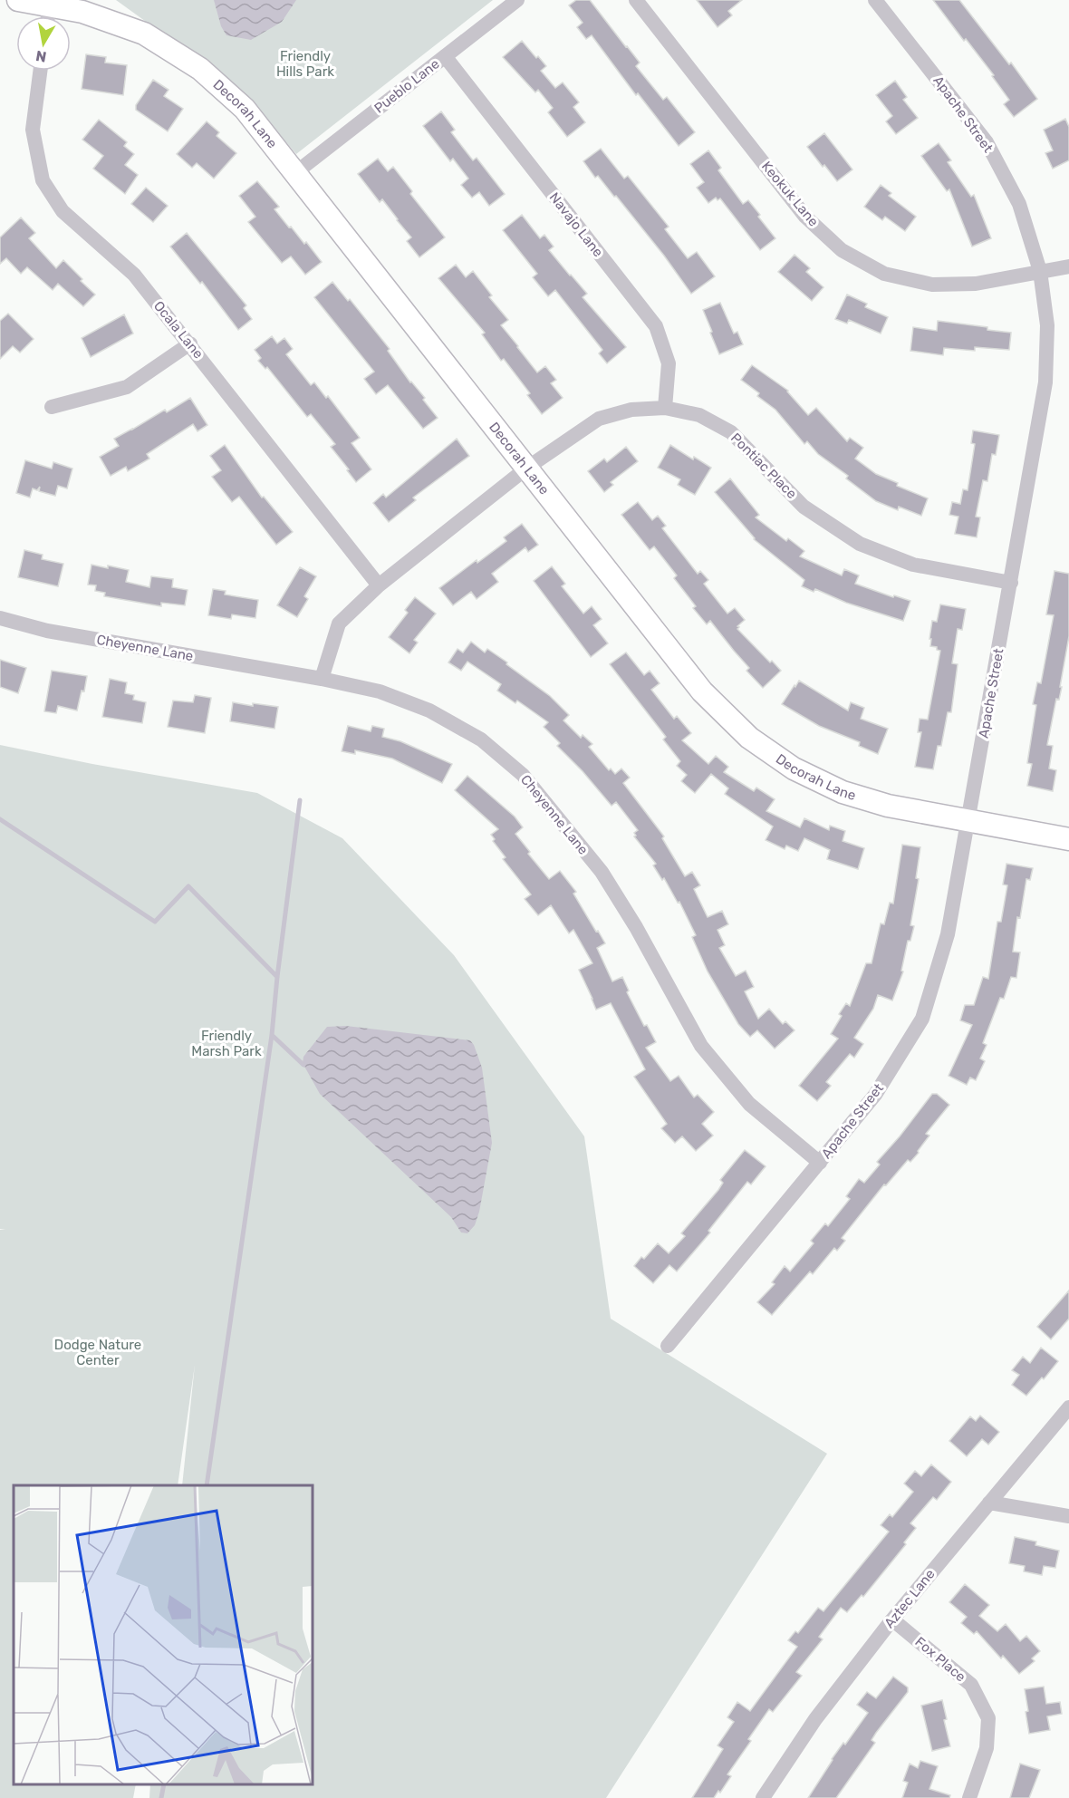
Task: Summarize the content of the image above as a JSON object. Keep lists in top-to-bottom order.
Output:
{
  "streets": {
    "street": [
      "Pueblo Lane",
      "Decorah Lane",
      "Apache Street",
      "Keokuk Lane",
      "Navajo Lane",
      "Ocala Lane",
      "Pontiac Place",
      "Cheyenne Lane",
      "Aztec Lane",
      "Fox Place"
    ]
  },
  "crossings": [
    ["Pueblo Lane", "Decorah Lane"],
    ["Pueblo Lane", "Navajo Lane"],
    ["Decorah Lane", "Apache Street"],
    ["Decorah Lane", "Pontiac Place"],
    ["Apache Street", "Keokuk Lane"],
    ["Apache Street", "Pontiac Place"],
    ["Apache Street", "Cheyenne Lane"],
    ["Navajo Lane", "Pontiac Place"],
    ["Ocala Lane", "Pontiac Place"],
    ["Pontiac Place", "Cheyenne Lane"],
    ["Aztec Lane", "Fox Place"]
  ],
  "parks": ["Friendly Hills Park", "Friendly Marsh Park", "Dodge Nature Center"],
  "north": "bottom"
}
